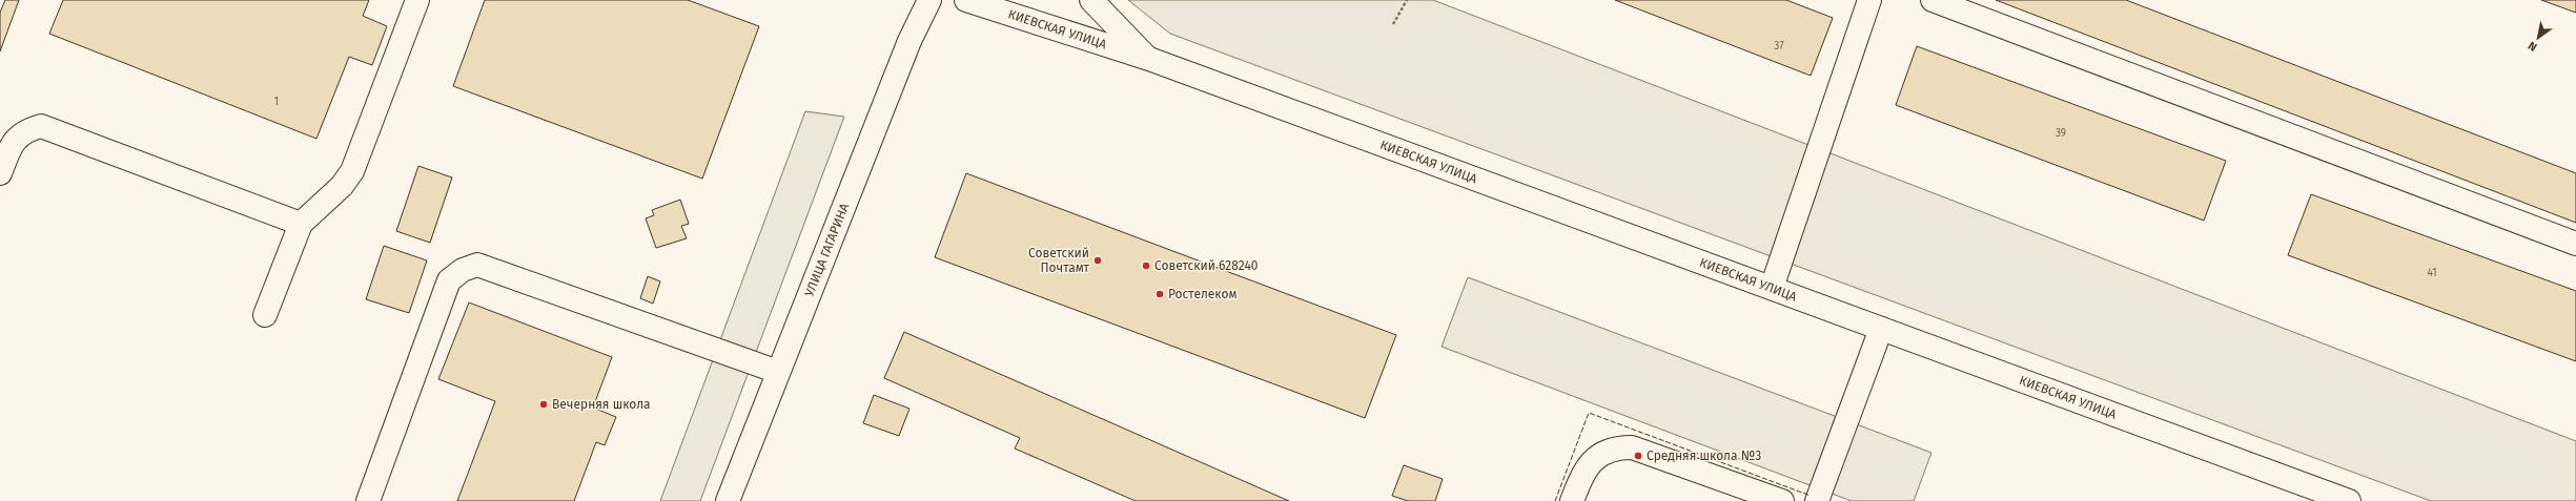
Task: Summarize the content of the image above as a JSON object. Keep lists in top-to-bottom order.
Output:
{
  "streets": {
    "main road": ["КИЕВСКАЯ УЛИЦА", "УЛИЦА ГАГАРИНА"]
  },
  "places": [
    "Советский Почтамт",
    "Советский 628240",
    "Ростелеком",
    "Вечерняя школа",
    "Средняя школа №3"
  ],
  "house_numbers": [
    "37",
    "1",
    "39",
    "41"
  ],
  "north": "bottom left"
}
